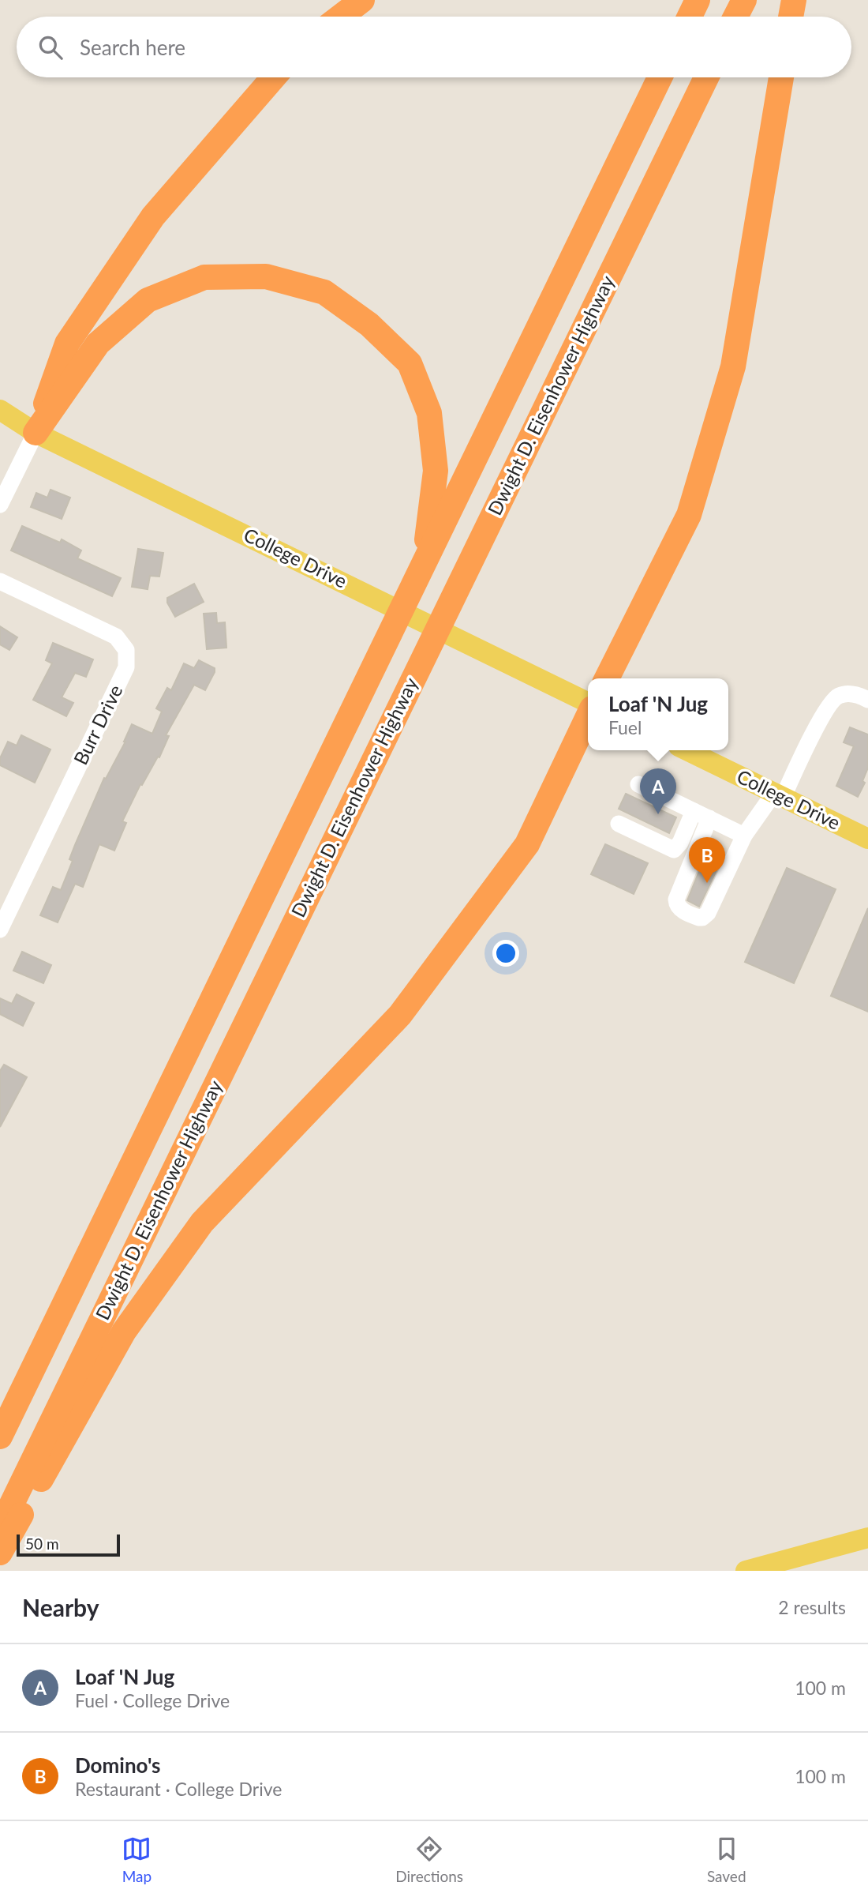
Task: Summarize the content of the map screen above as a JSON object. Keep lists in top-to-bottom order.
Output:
{
  "streets": {
    "highway": ["Dwight D. Eisenhower Highway"],
    "main road": ["College Drive"],
    "street": ["Burr Drive"]
  },
  "scale_bar": "50 m",
  "page": {
    "search": "Search here",
    "popup": ["Loaf 'N Jug", "Fuel"],
    "pins": ["A", "B"],
    "scale": "50 m",
    "heading": ["Nearby", "2 results"],
    "list": [
      {
        "mark": "A",
        "name": "Loaf 'N Jug",
        "note": "Fuel · College Drive",
        "value": "100 m"
      },
      {
        "mark": "B",
        "name": "Domino's",
        "note": "Restaurant · College Drive",
        "value": "100 m"
      }
    ],
    "nav": ["Map", "Directions", "Saved"]
  }
}
